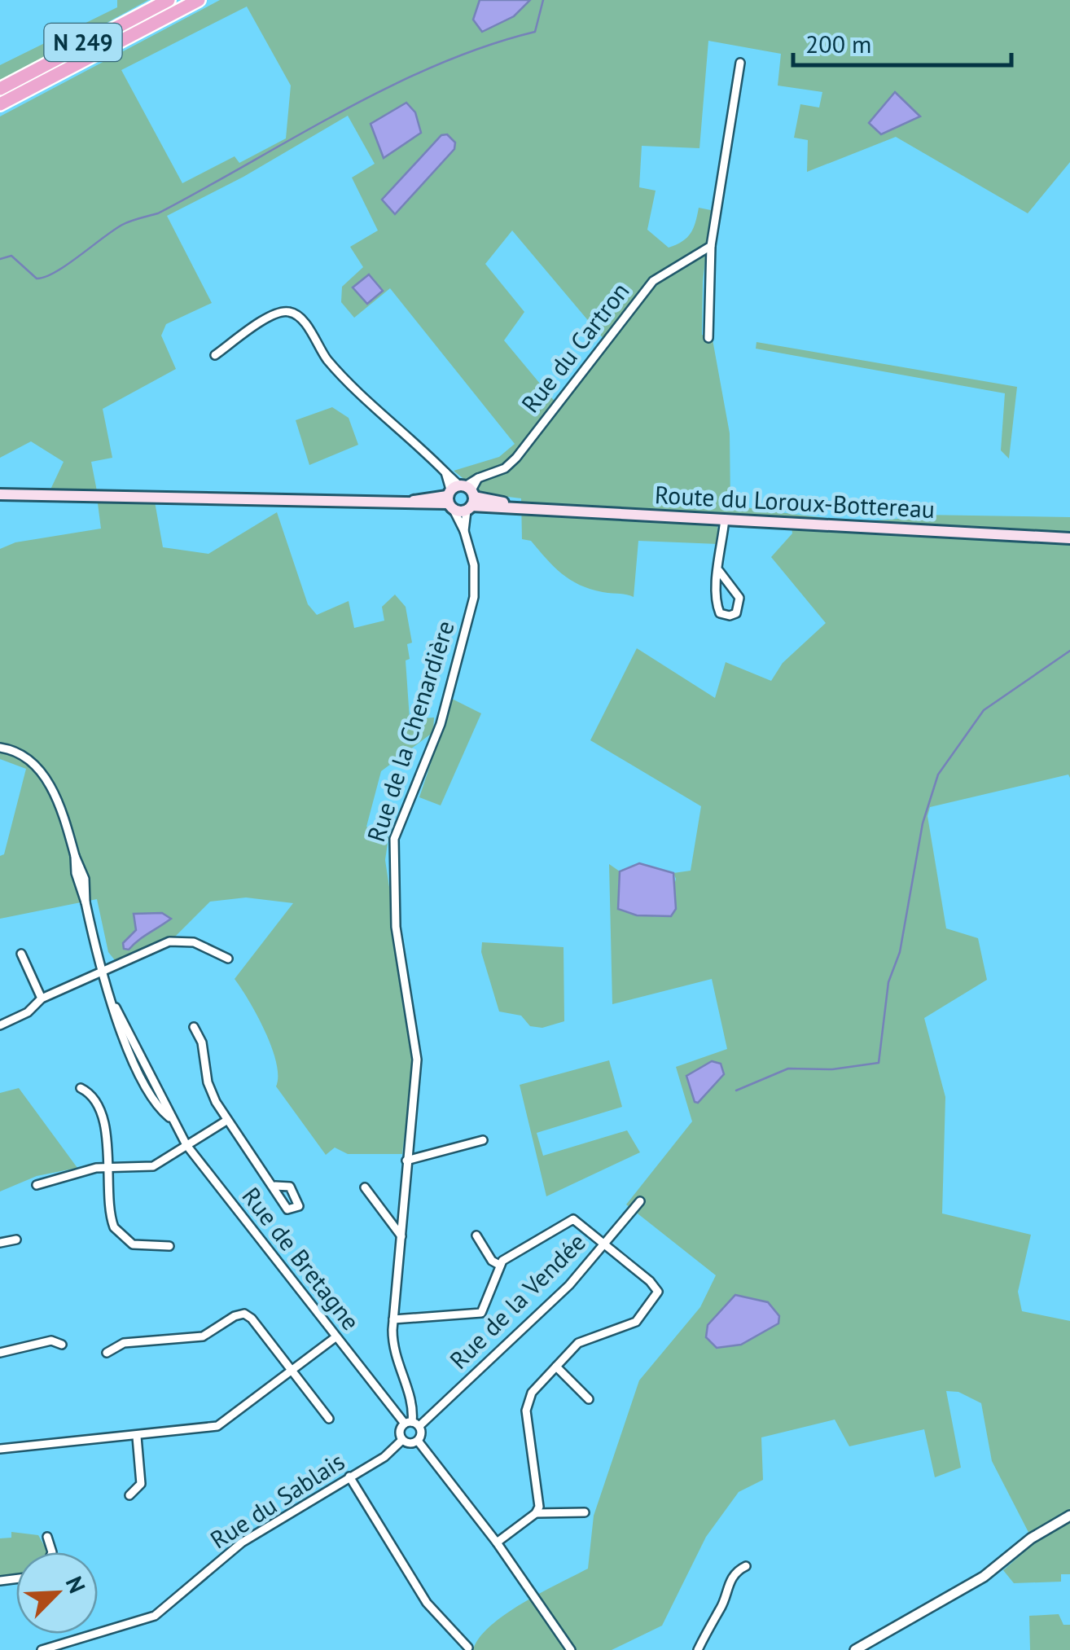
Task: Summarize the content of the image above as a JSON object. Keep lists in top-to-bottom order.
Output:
{
  "streets": {
    "highway": ["N 249"],
    "main road": ["Route du Loroux-Bottereau"],
    "street": [
      "Rue du Cartron",
      "Rue de la Chenardière",
      "Rue de Bretagne",
      "Rue de la Vendée",
      "Rue du Sablais"
    ]
  },
  "crossings": [
    ["Rue du Cartron", "Route du Loroux-Bottereau"],
    ["Rue du Cartron", "Rue de la Chenardière"],
    ["Route du Loroux-Bottereau", "Rue de la Chenardière"],
    ["Rue de la Chenardière", "Rue de Bretagne"],
    ["Rue de la Chenardière", "Rue de la Vendée"],
    ["Rue de la Chenardière", "Rue du Sablais"],
    ["Rue de Bretagne", "Rue de la Vendée"],
    ["Rue de Bretagne", "Rue du Sablais"],
    ["Rue de la Vendée", "Rue du Sablais"]
  ],
  "scale_bar": "200 m",
  "north": "top right"
}
